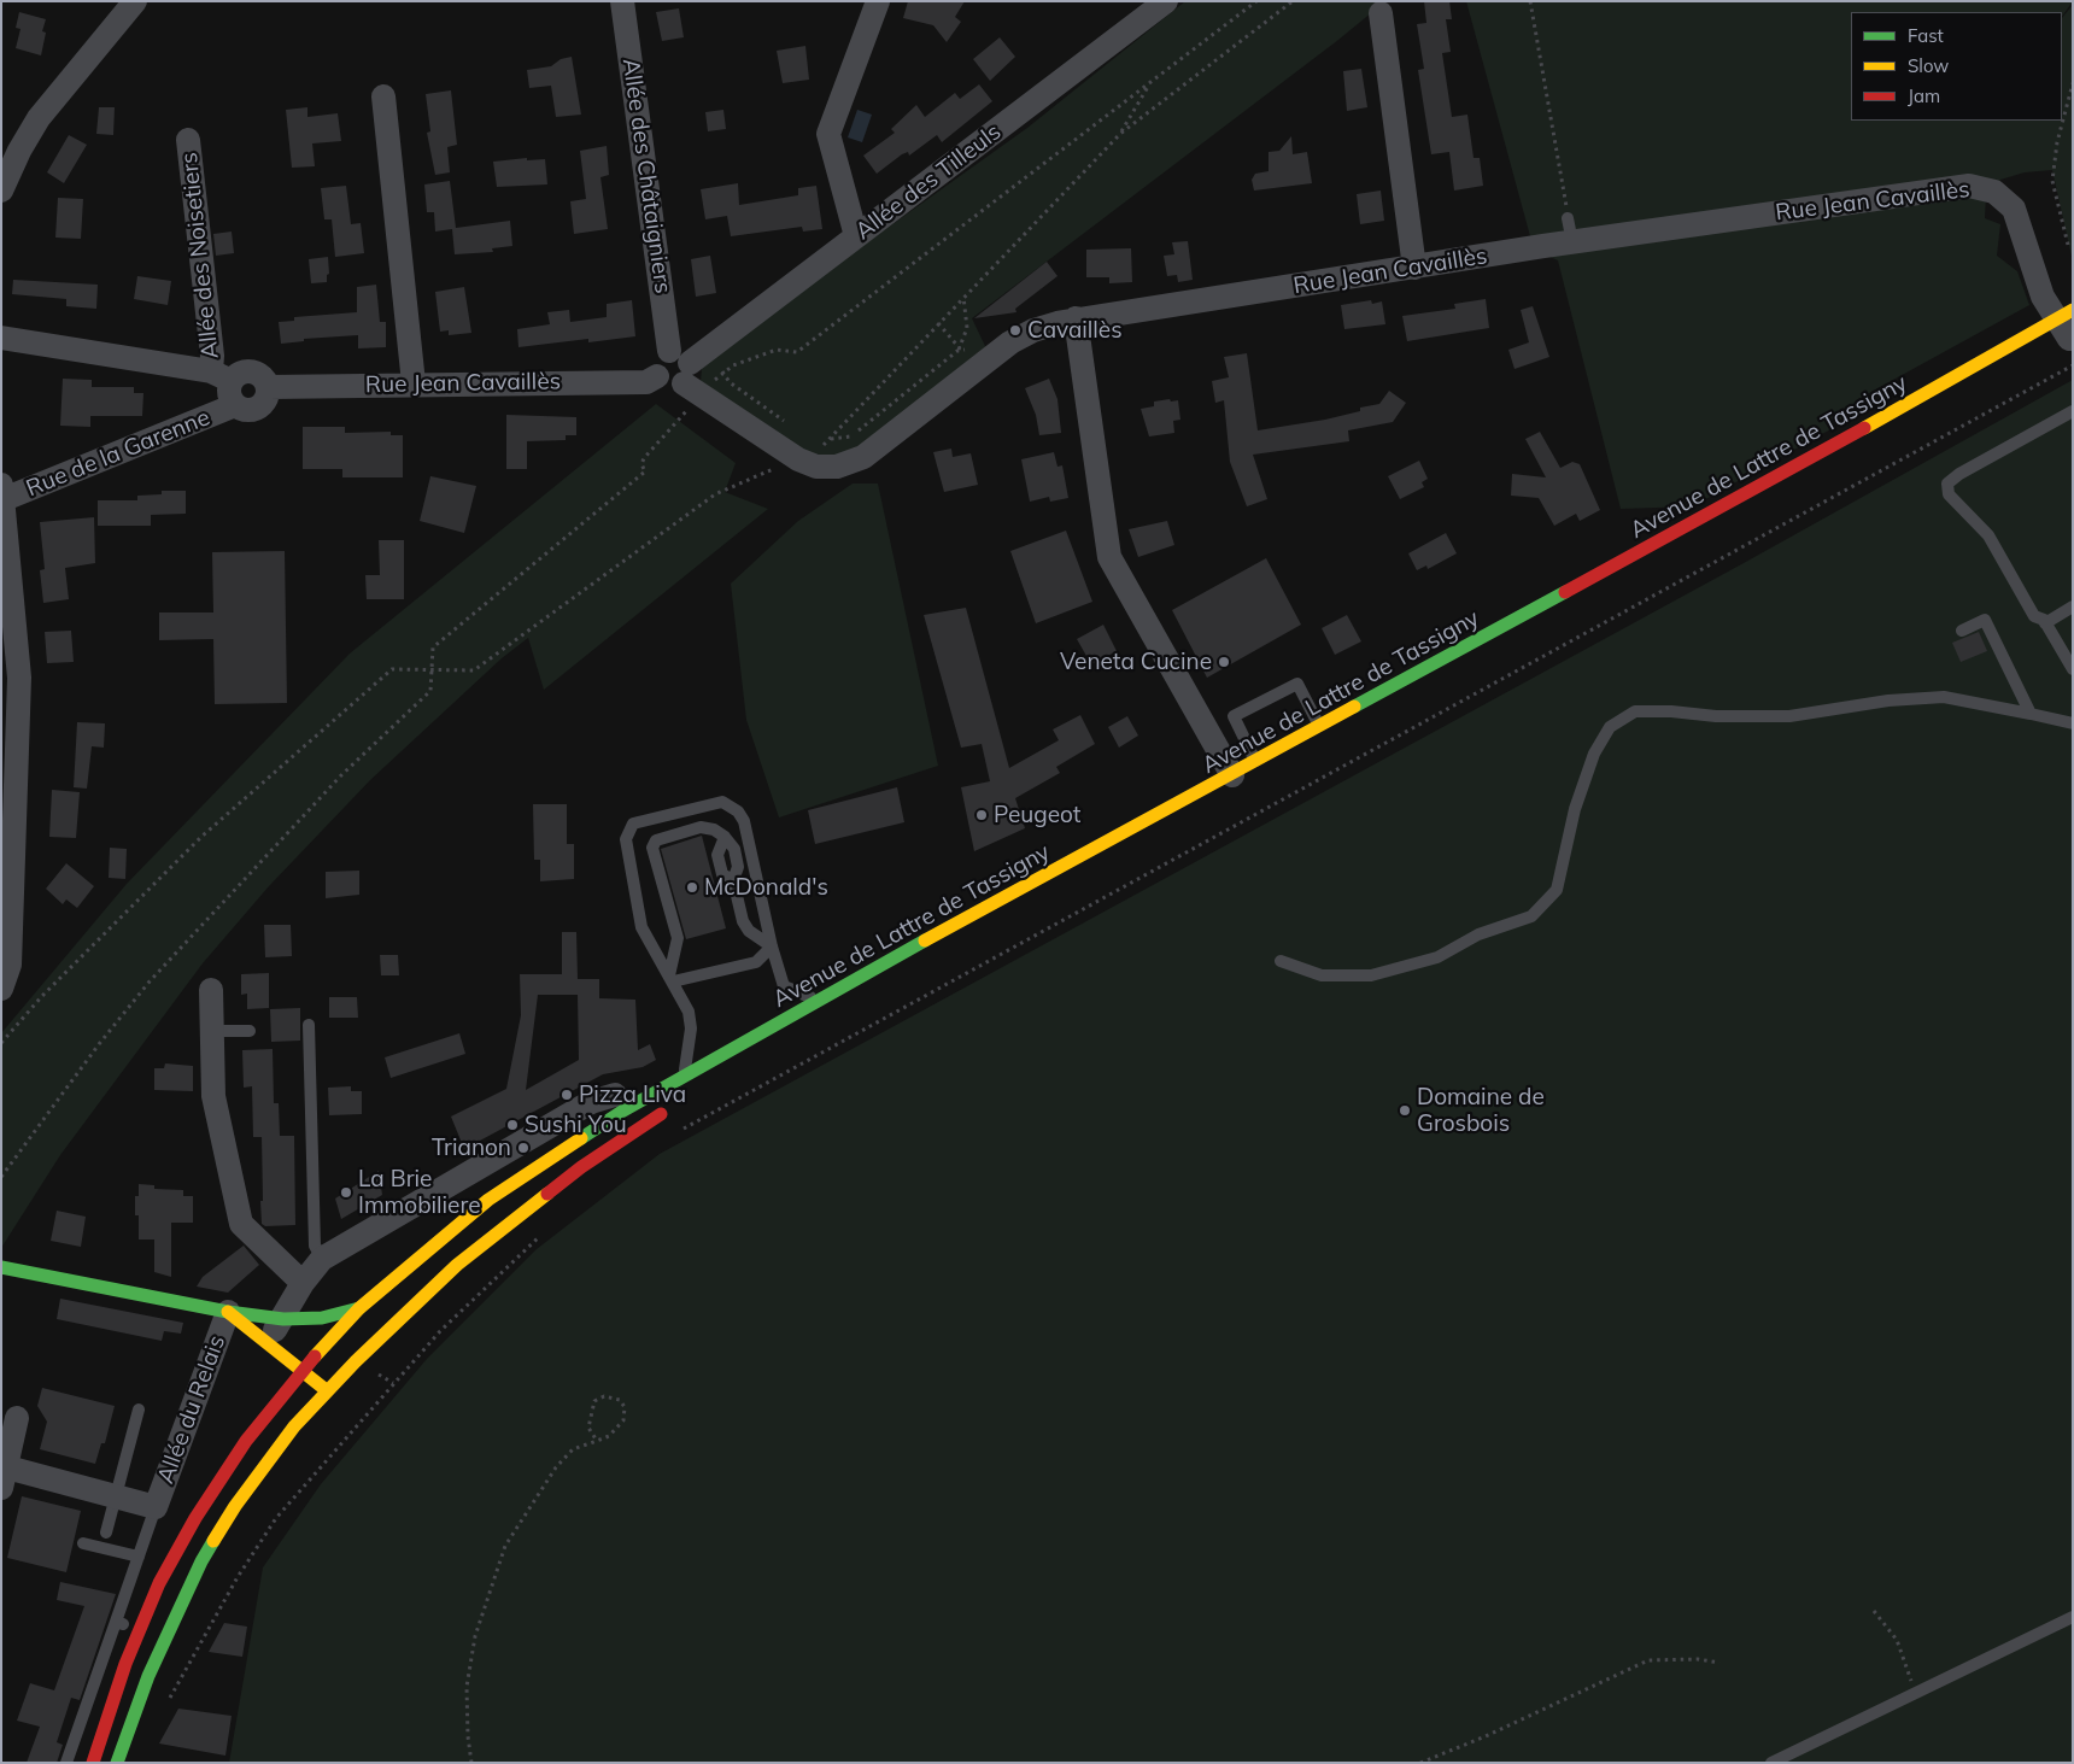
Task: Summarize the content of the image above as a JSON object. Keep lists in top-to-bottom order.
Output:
{
  "streets": {
    "main road": ["Avenue de Lattre de Tassigny"],
    "street": [
      "Allée des Châtaigniers",
      "Allée des Tilleuls",
      "Rue Jean Cavaillès",
      "Allée des Noisetiers",
      "Rue de la Garenne",
      "Allée du Relais"
    ]
  },
  "crossings": [
    ["Allée des Châtaigniers", "Allée des Tilleuls"],
    ["Allée des Châtaigniers", "Rue Jean Cavaillès"],
    ["Allée des Tilleuls", "Rue Jean Cavaillès"],
    ["Rue Jean Cavaillès", "Allée des Noisetiers"],
    ["Rue Jean Cavaillès", "Rue de la Garenne"],
    ["Rue Jean Cavaillès", "Avenue de Lattre de Tassigny"],
    ["Allée des Noisetiers", "Rue de la Garenne"]
  ],
  "places": [
    "Cavaillès",
    "Veneta Cucine",
    "Peugeot",
    "McDonald's",
    "Pizza Liva",
    "Domaine de Grosbois",
    "Sushi You",
    "Trianon",
    "La Brie Immobiliere"
  ],
  "legend": ["Fast", "Slow", "Jam"]
}
